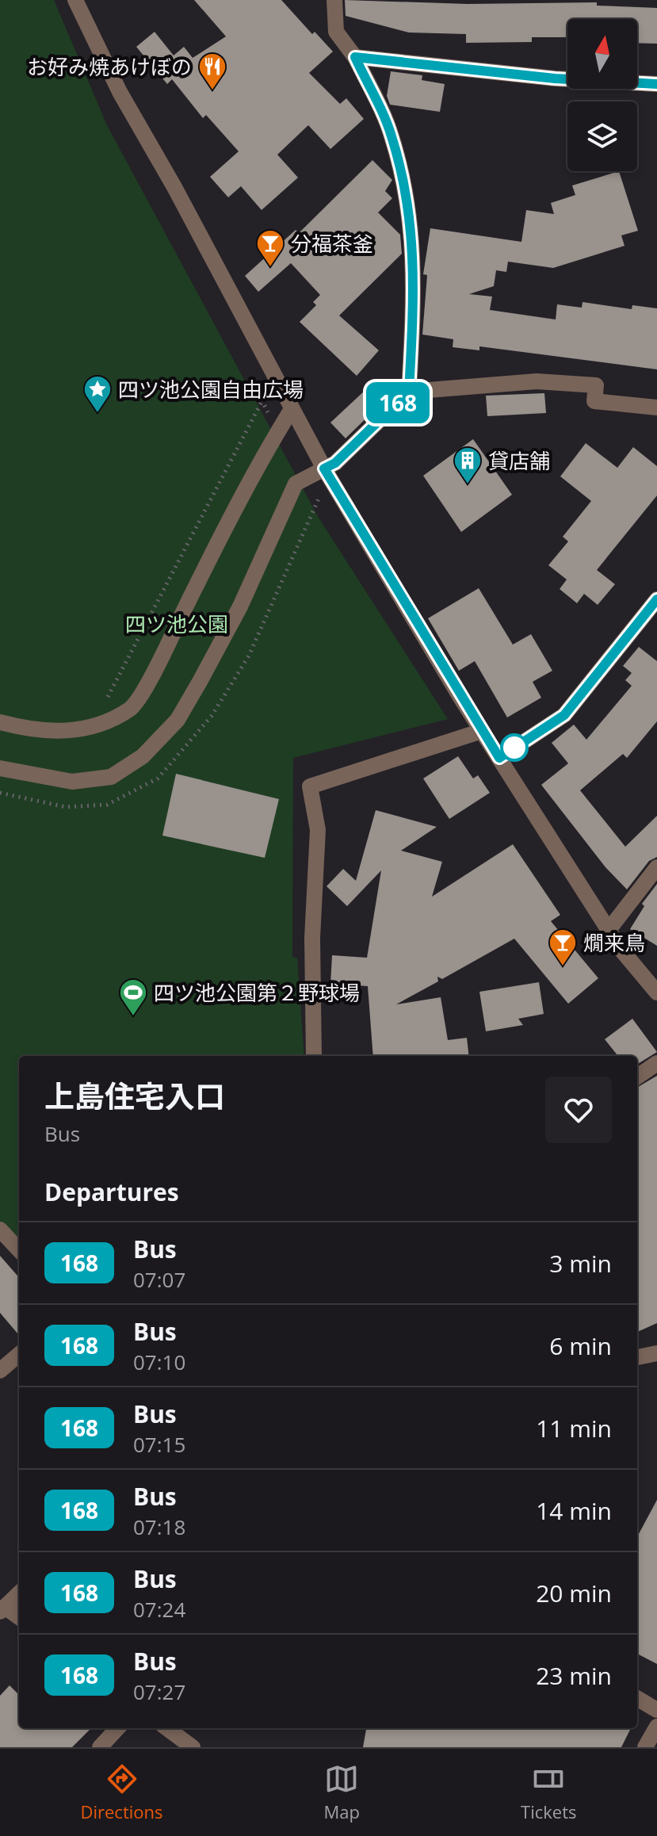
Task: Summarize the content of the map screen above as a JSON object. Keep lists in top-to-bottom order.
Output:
{
  "parks": ["四ツ池公園"],
  "places": {
    "restaurant": ["お好み焼あけぼの"],
    "bar": ["分福茶釜", "燗来鳥"],
    "place": ["四ツ池公園自由広場"],
    "building": ["貸店舗"],
    "sports": ["四ツ池公園第２野球場"]
  },
  "lines": ["bus line 168"],
  "north": "top",
  "page": {
    "on_map": "168",
    "heading": [
      ["上島住宅入口", "Bus"],
      "Departures"
    ],
    "list": [
      {
        "mark": "168",
        "name": "Bus",
        "note": "07:07",
        "value": "3 min"
      },
      {
        "mark": "168",
        "name": "Bus",
        "note": "07:10",
        "value": "6 min"
      },
      {
        "mark": "168",
        "name": "Bus",
        "note": "07:15",
        "value": "11 min"
      },
      {
        "mark": "168",
        "name": "Bus",
        "note": "07:18",
        "value": "14 min"
      },
      {
        "mark": "168",
        "name": "Bus",
        "note": "07:24",
        "value": "20 min"
      },
      {
        "mark": "168",
        "name": "Bus",
        "note": "07:27",
        "value": "23 min"
      }
    ],
    "tabs": ["Directions", "Map", "Tickets"]
  }
}
